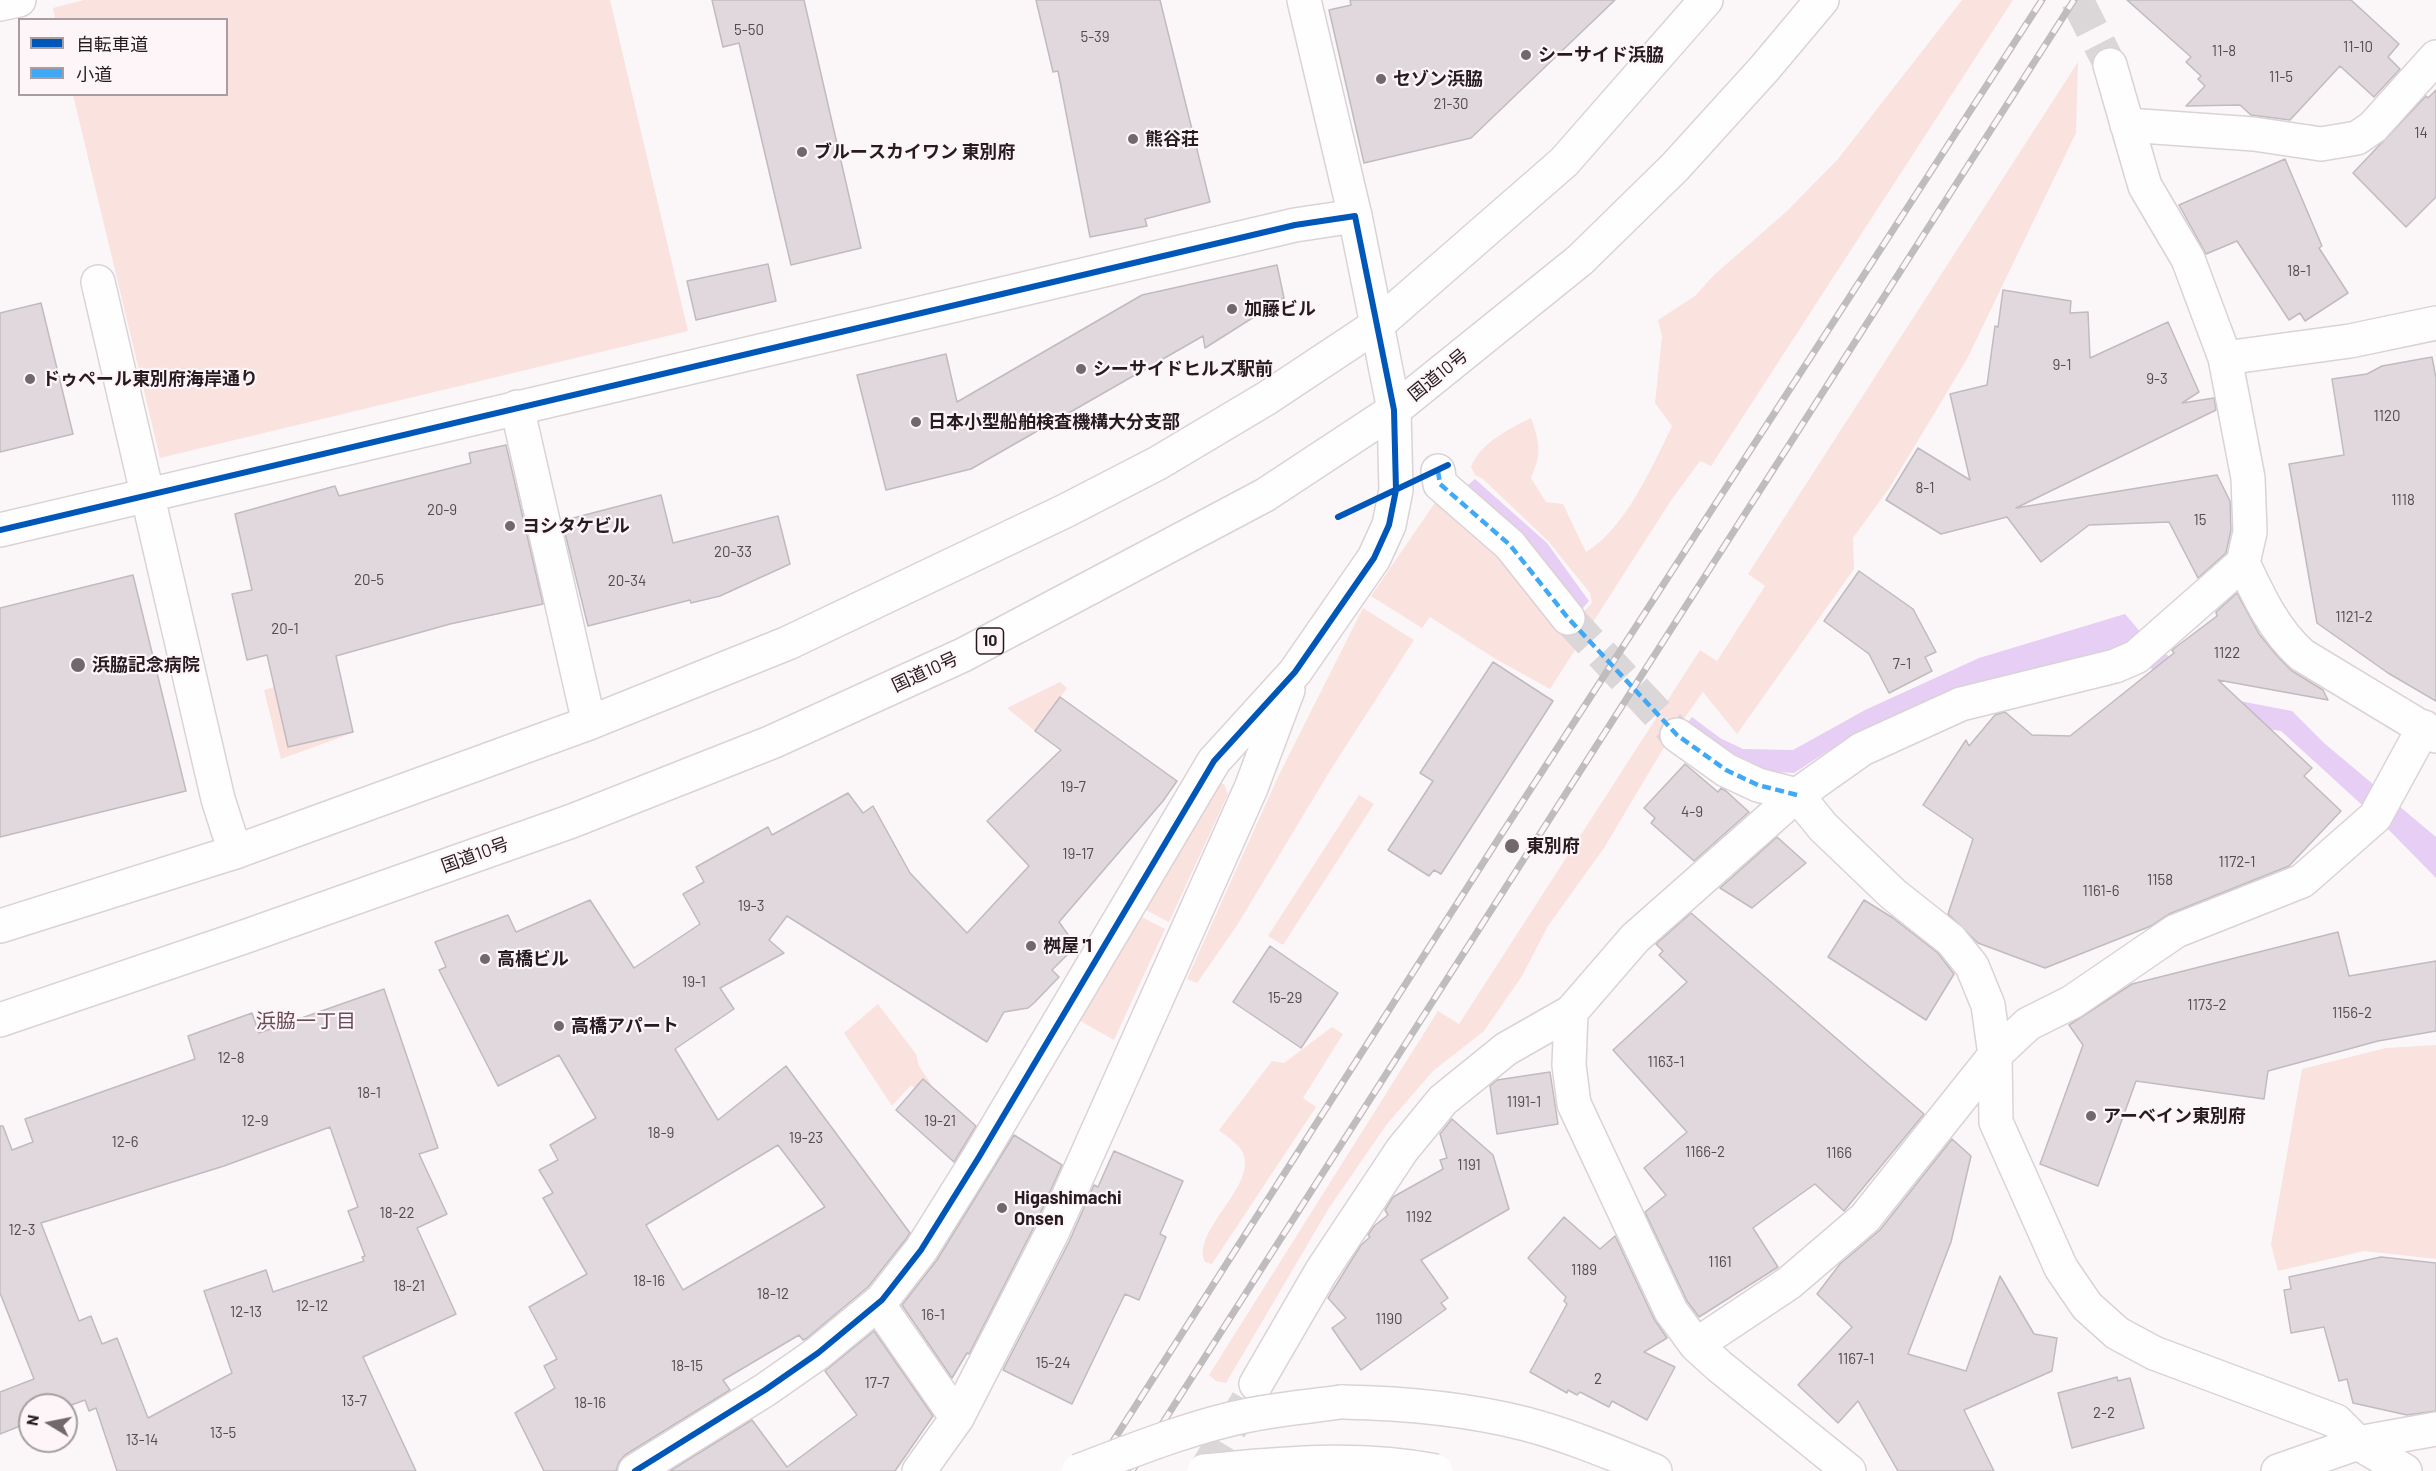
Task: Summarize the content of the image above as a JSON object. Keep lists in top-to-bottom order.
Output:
{
  "streets": {
    "main road": ["国道10号", "10"]
  },
  "districts": ["浜脇一丁目"],
  "places": [
    "シーサイド浜脇",
    "セゾン浜脇",
    "熊谷荘",
    "ブルースカイワン 東別府",
    "加藤ビル",
    "シーサイドヒルズ駅前",
    "ドゥペール東別府海岸通り",
    "日本小型船舶検査機構大分支部",
    "ヨシタケビル",
    "浜脇記念病院",
    "東別府",
    "桝屋 '1",
    "高橋ビル",
    "高橋アパート",
    "アーベイン東別府",
    "Higashimachi Onsen"
  ],
  "house_numbers": [
    "5-50",
    "5-39",
    "11-10",
    "11-8",
    "11-5",
    "21-30",
    "14",
    "18-1",
    "9-1",
    "9-3",
    "1120",
    "8-1",
    "1118",
    "20-9",
    "15",
    "20-33",
    "20-5",
    "20-34",
    "1121-2",
    "20-1",
    "1122",
    "7-1",
    "19-7",
    "4-9",
    "19-17",
    "1172-1",
    "1158",
    "1161-6",
    "19-3",
    "19-1",
    "15-29",
    "1173-2",
    "1156-2",
    "12-8",
    "1163-1",
    "18-1",
    "1191-1",
    "12-9",
    "19-21",
    "18-9",
    "19-23",
    "12-6",
    "1166-2",
    "1166",
    "1191",
    "18-22",
    "1192",
    "12-3",
    "1161",
    "1189",
    "18-16",
    "18-21",
    "18-12",
    "12-12",
    "12-13",
    "16-1",
    "1190",
    "1167-1",
    "15-24",
    "18-15",
    "2",
    "17-7",
    "13-7",
    "18-16",
    "2-2",
    "13-5",
    "13-14"
  ],
  "legend": ["自転車道", "小道"],
  "north": "left"
}
